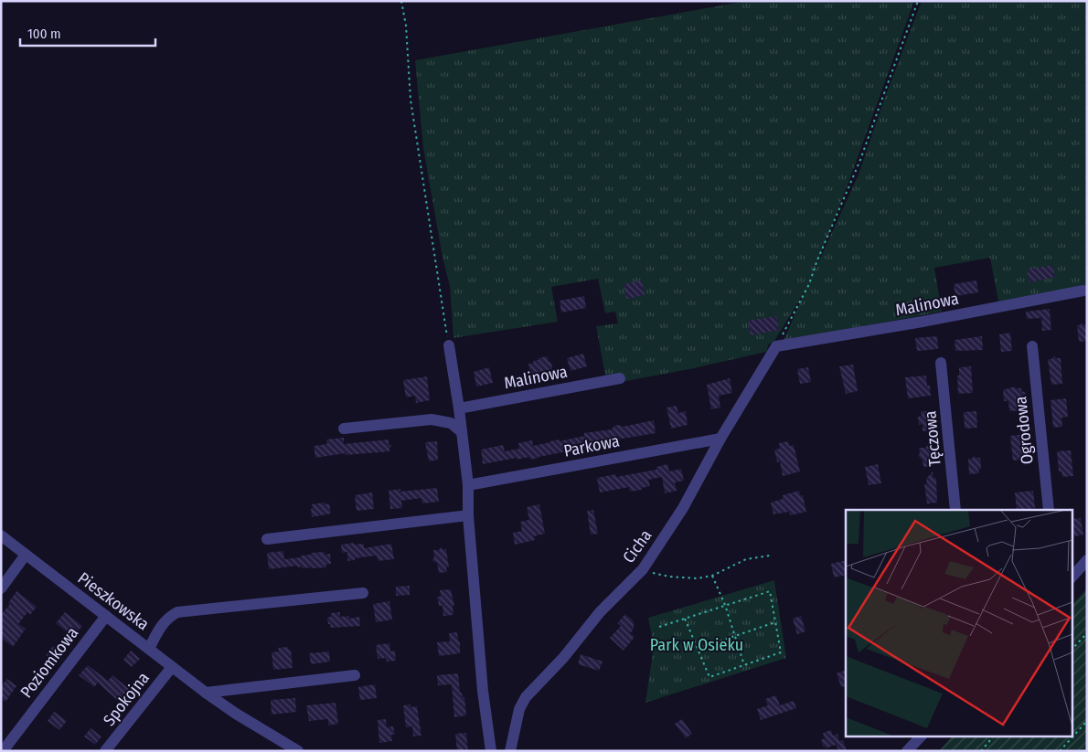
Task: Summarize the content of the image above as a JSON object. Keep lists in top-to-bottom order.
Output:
{
  "streets": {
    "street": [
      "Malinowa",
      "Ogrodowa",
      "Tęczowa",
      "Parkowa",
      "Cicha",
      "Pieszkowska",
      "Poziomkowa",
      "Spokojna"
    ]
  },
  "crossings": [
    ["Malinowa", "Cicha"],
    ["Parkowa", "Cicha"],
    ["Pieszkowska", "Poziomkowa"],
    ["Pieszkowska", "Spokojna"]
  ],
  "parks": ["Park w Osieku"],
  "scale_bar": "100 m"
}
